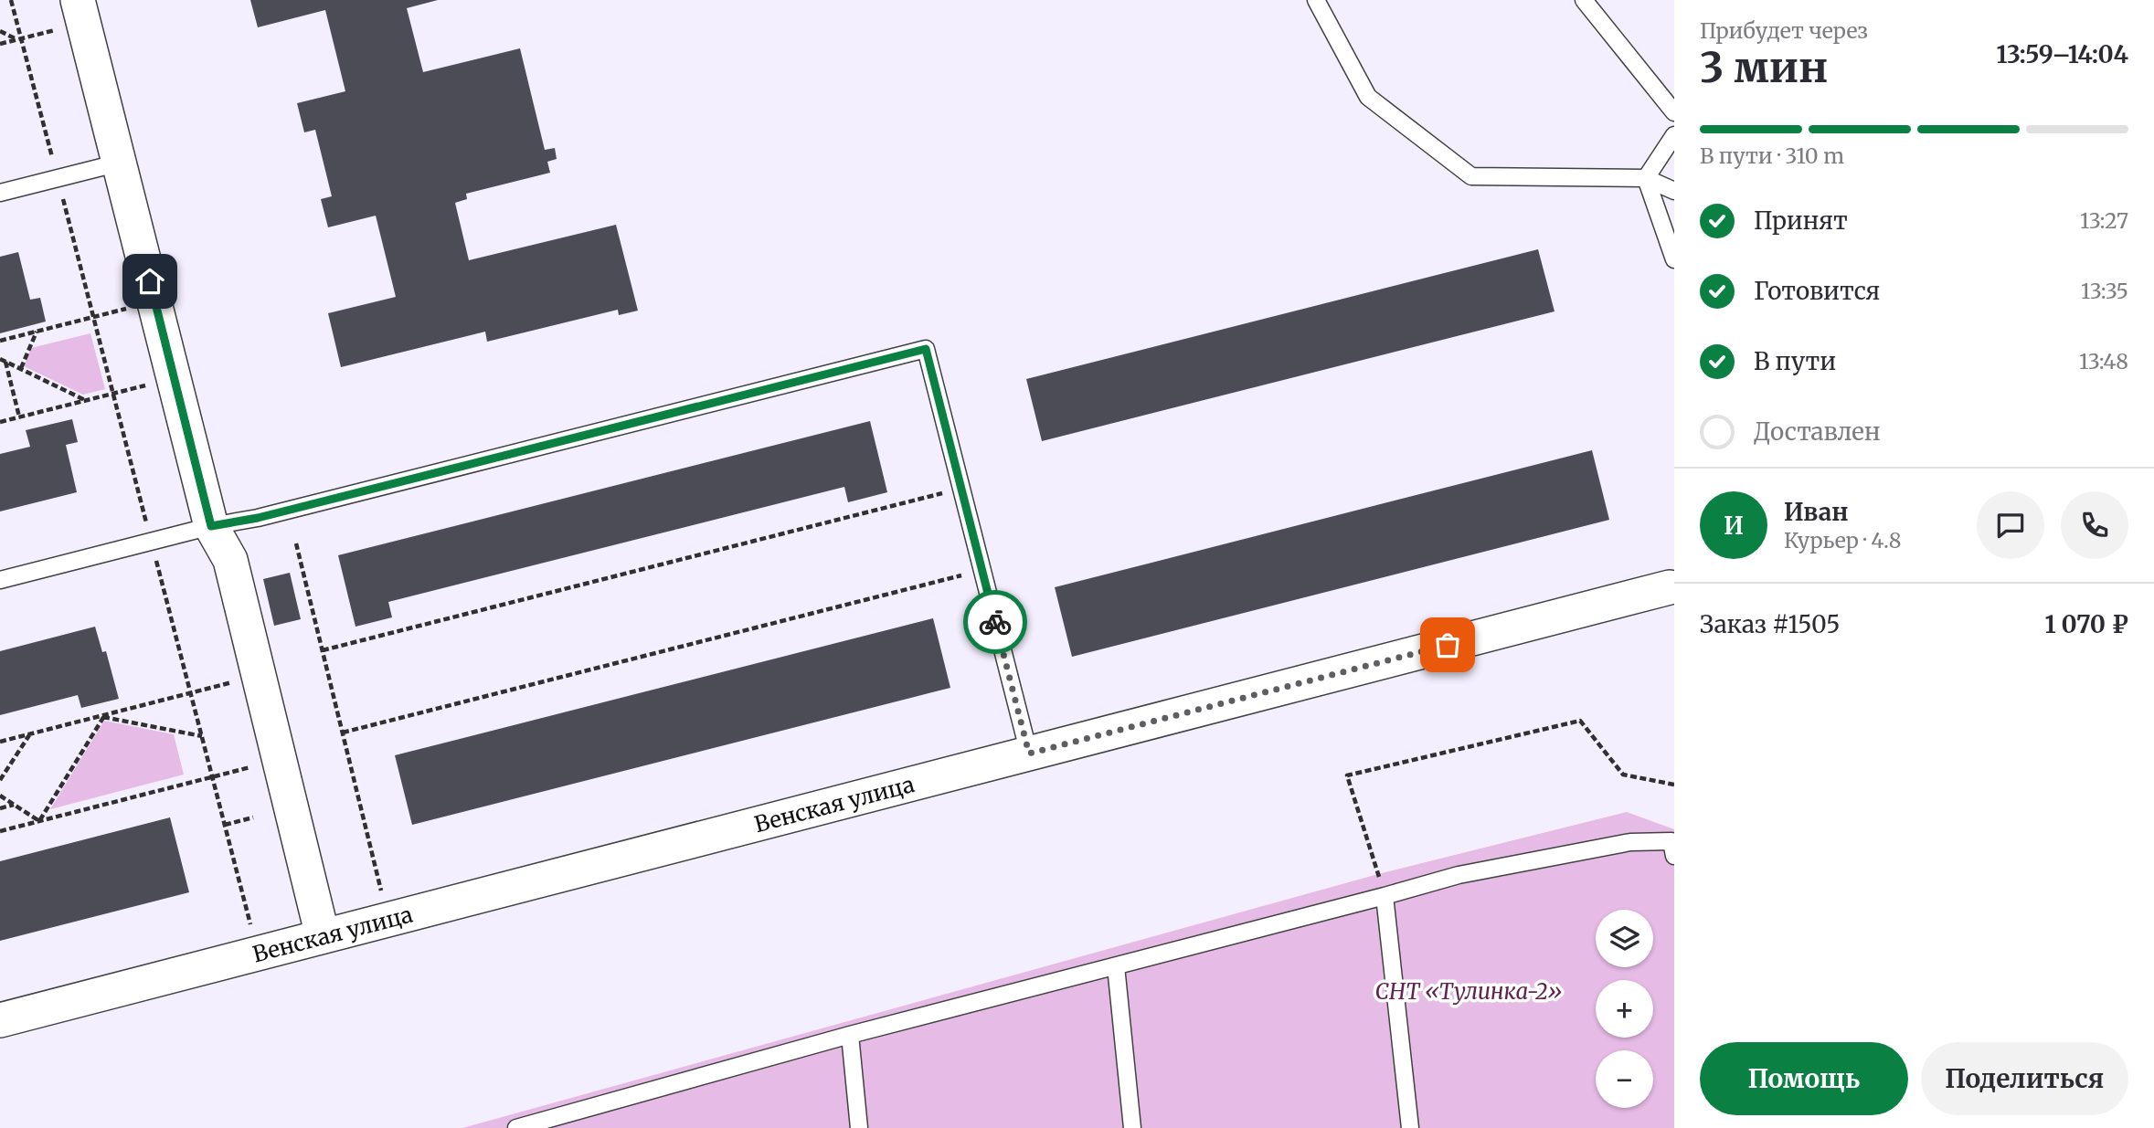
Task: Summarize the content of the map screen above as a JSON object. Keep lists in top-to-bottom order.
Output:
{
  "streets": {
    "street": ["Венская улица"]
  },
  "parks": ["СНТ «Тулинка-2»"],
  "page": {
    "heading": ["3 мин", "Прибудет через", "13:59–14:04"],
    "panel": [
      "Иван",
      "Курьер · 4.8",
      "Заказ #1505",
      "1 070 ₽"
    ],
    "bar": "В пути · 310 m",
    "list": [
      ["Принят", "13:27"],
      ["Готовится", "13:35"],
      ["В пути", "13:48"],
      "Доставлен"
    ],
    "round": "И",
    "map_buttons": ["+", "−"],
    "buttons": ["Помощь", "Поделиться"]
  }
}
